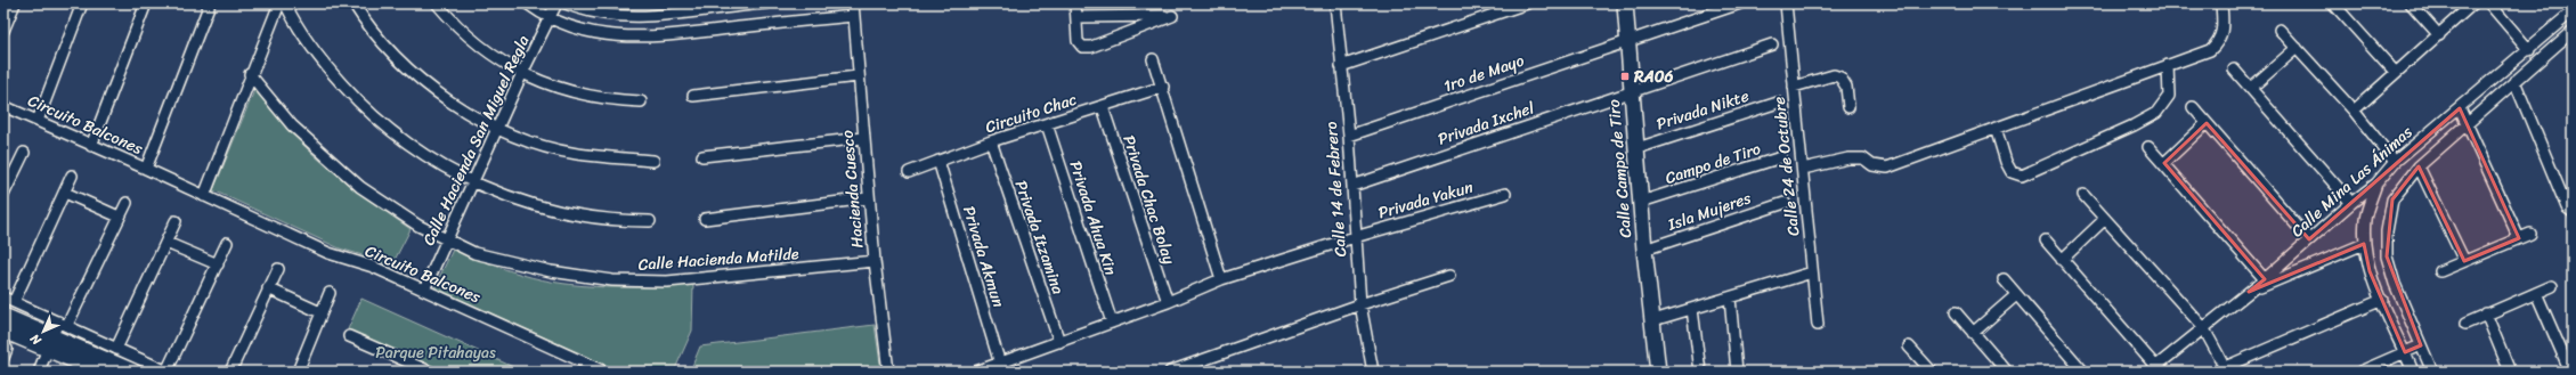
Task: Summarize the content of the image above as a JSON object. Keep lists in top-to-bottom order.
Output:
{
  "streets": {
    "street": [
      "1ro de Mayo",
      "Privada Nikte",
      "Circuito Chac",
      "Privada Ixchel",
      "Circuito Balcones",
      "Calle Hacienda San Miguel Regla",
      "Campo de Tiro",
      "Calle 24 de Octubre",
      "Calle Campo de Tiro",
      "Calle Mina Las Ánimas",
      "Hacienda Cuesco",
      "Calle 14 de Febrero",
      "Privada Chac Bolay",
      "Privada Yakun",
      "Isla Mujeres",
      "Privada Ahua Kin",
      "Privada Itzamina",
      "Privada Akmun",
      "Calle Hacienda Matilde"
    ]
  },
  "crossings": [
    ["1ro de Mayo", "Calle Campo de Tiro"],
    ["1ro de Mayo", "Calle 14 de Febrero"],
    ["Privada Nikte", "Calle Campo de Tiro"],
    ["Circuito Chac", "Privada Chac Bolay"],
    ["Circuito Chac", "Privada Ahua Kin"],
    ["Circuito Chac", "Privada Itzamina"],
    ["Circuito Chac", "Privada Akmun"],
    ["Privada Ixchel", "Calle Campo de Tiro"],
    ["Privada Ixchel", "Calle 14 de Febrero"],
    ["Circuito Balcones", "Calle Hacienda San Miguel Regla"],
    ["Calle Hacienda San Miguel Regla", "Calle Hacienda Matilde"],
    ["Campo de Tiro", "Calle Campo de Tiro"],
    ["Calle Campo de Tiro", "Isla Mujeres"],
    ["Hacienda Cuesco", "Calle Hacienda Matilde"],
    ["Calle 14 de Febrero", "Privada Yakun"],
    ["Privada Chac Bolay", "Privada Yakun"],
    ["Privada Yakun", "Privada Ahua Kin"],
    ["Privada Yakun", "Privada Itzamina"],
    ["Privada Yakun", "Privada Akmun"]
  ],
  "parks": ["Parque Pitahayas"],
  "places": {
    "transit": ["RA06"]
  },
  "north": "bottom left"
}
